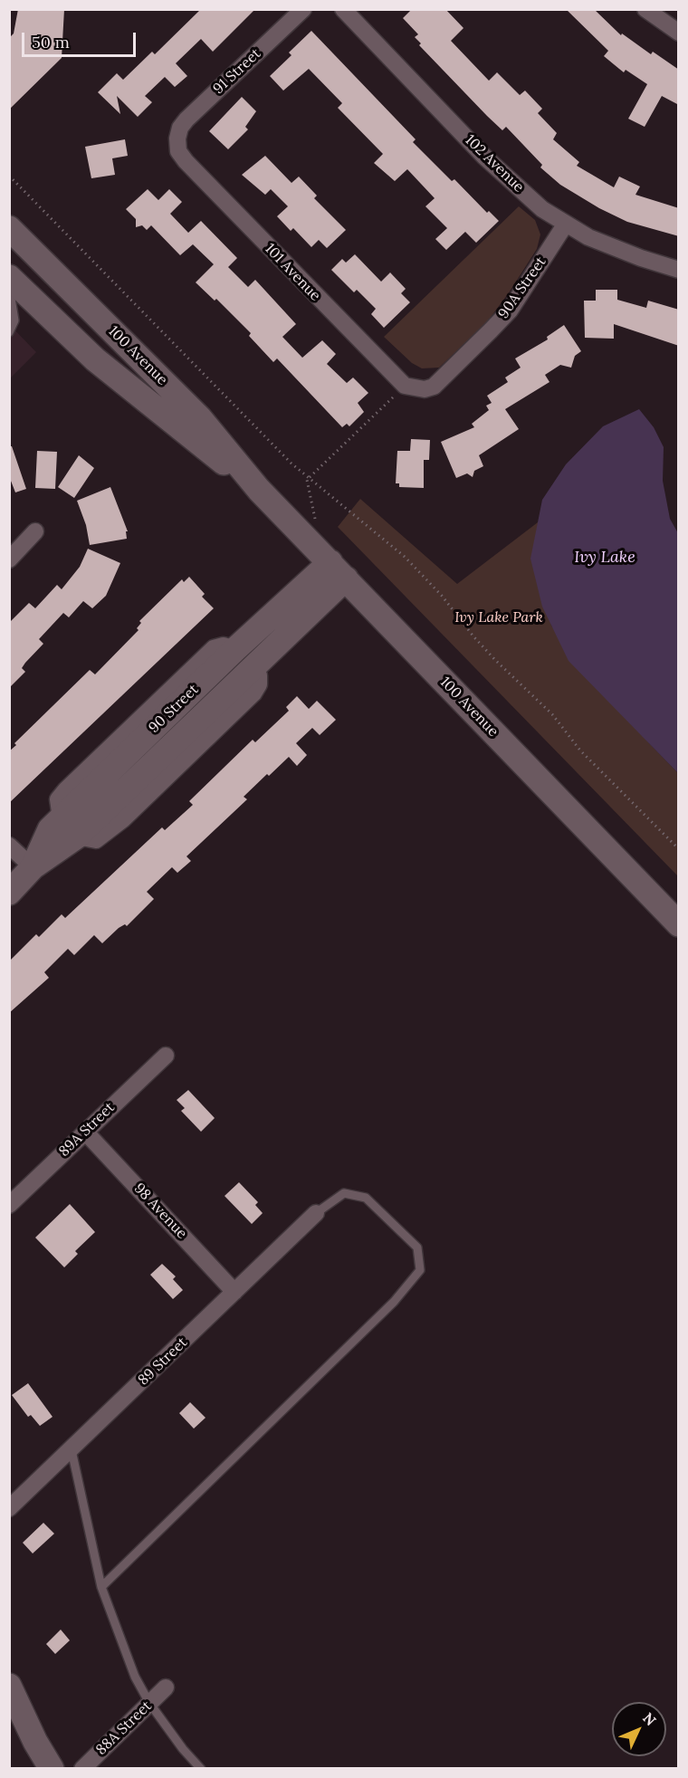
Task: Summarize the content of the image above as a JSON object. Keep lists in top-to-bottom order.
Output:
{
  "streets": {
    "main road": ["100 Avenue", "90 Street"],
    "street": [
      "91 Street",
      "102 Avenue",
      "101 Avenue",
      "90A Street",
      "89A Street",
      "98 Avenue",
      "89 Street",
      "88A Street"
    ]
  },
  "crossings": [
    ["91 Street", "101 Avenue"],
    ["102 Avenue", "90A Street"],
    ["101 Avenue", "90A Street"],
    ["100 Avenue", "90 Street"],
    ["89A Street", "98 Avenue"],
    ["98 Avenue", "89 Street"]
  ],
  "water": ["Ivy Lake"],
  "parks": ["Ivy Lake Park"],
  "scale_bar": "50 m",
  "north": "top right"
}
